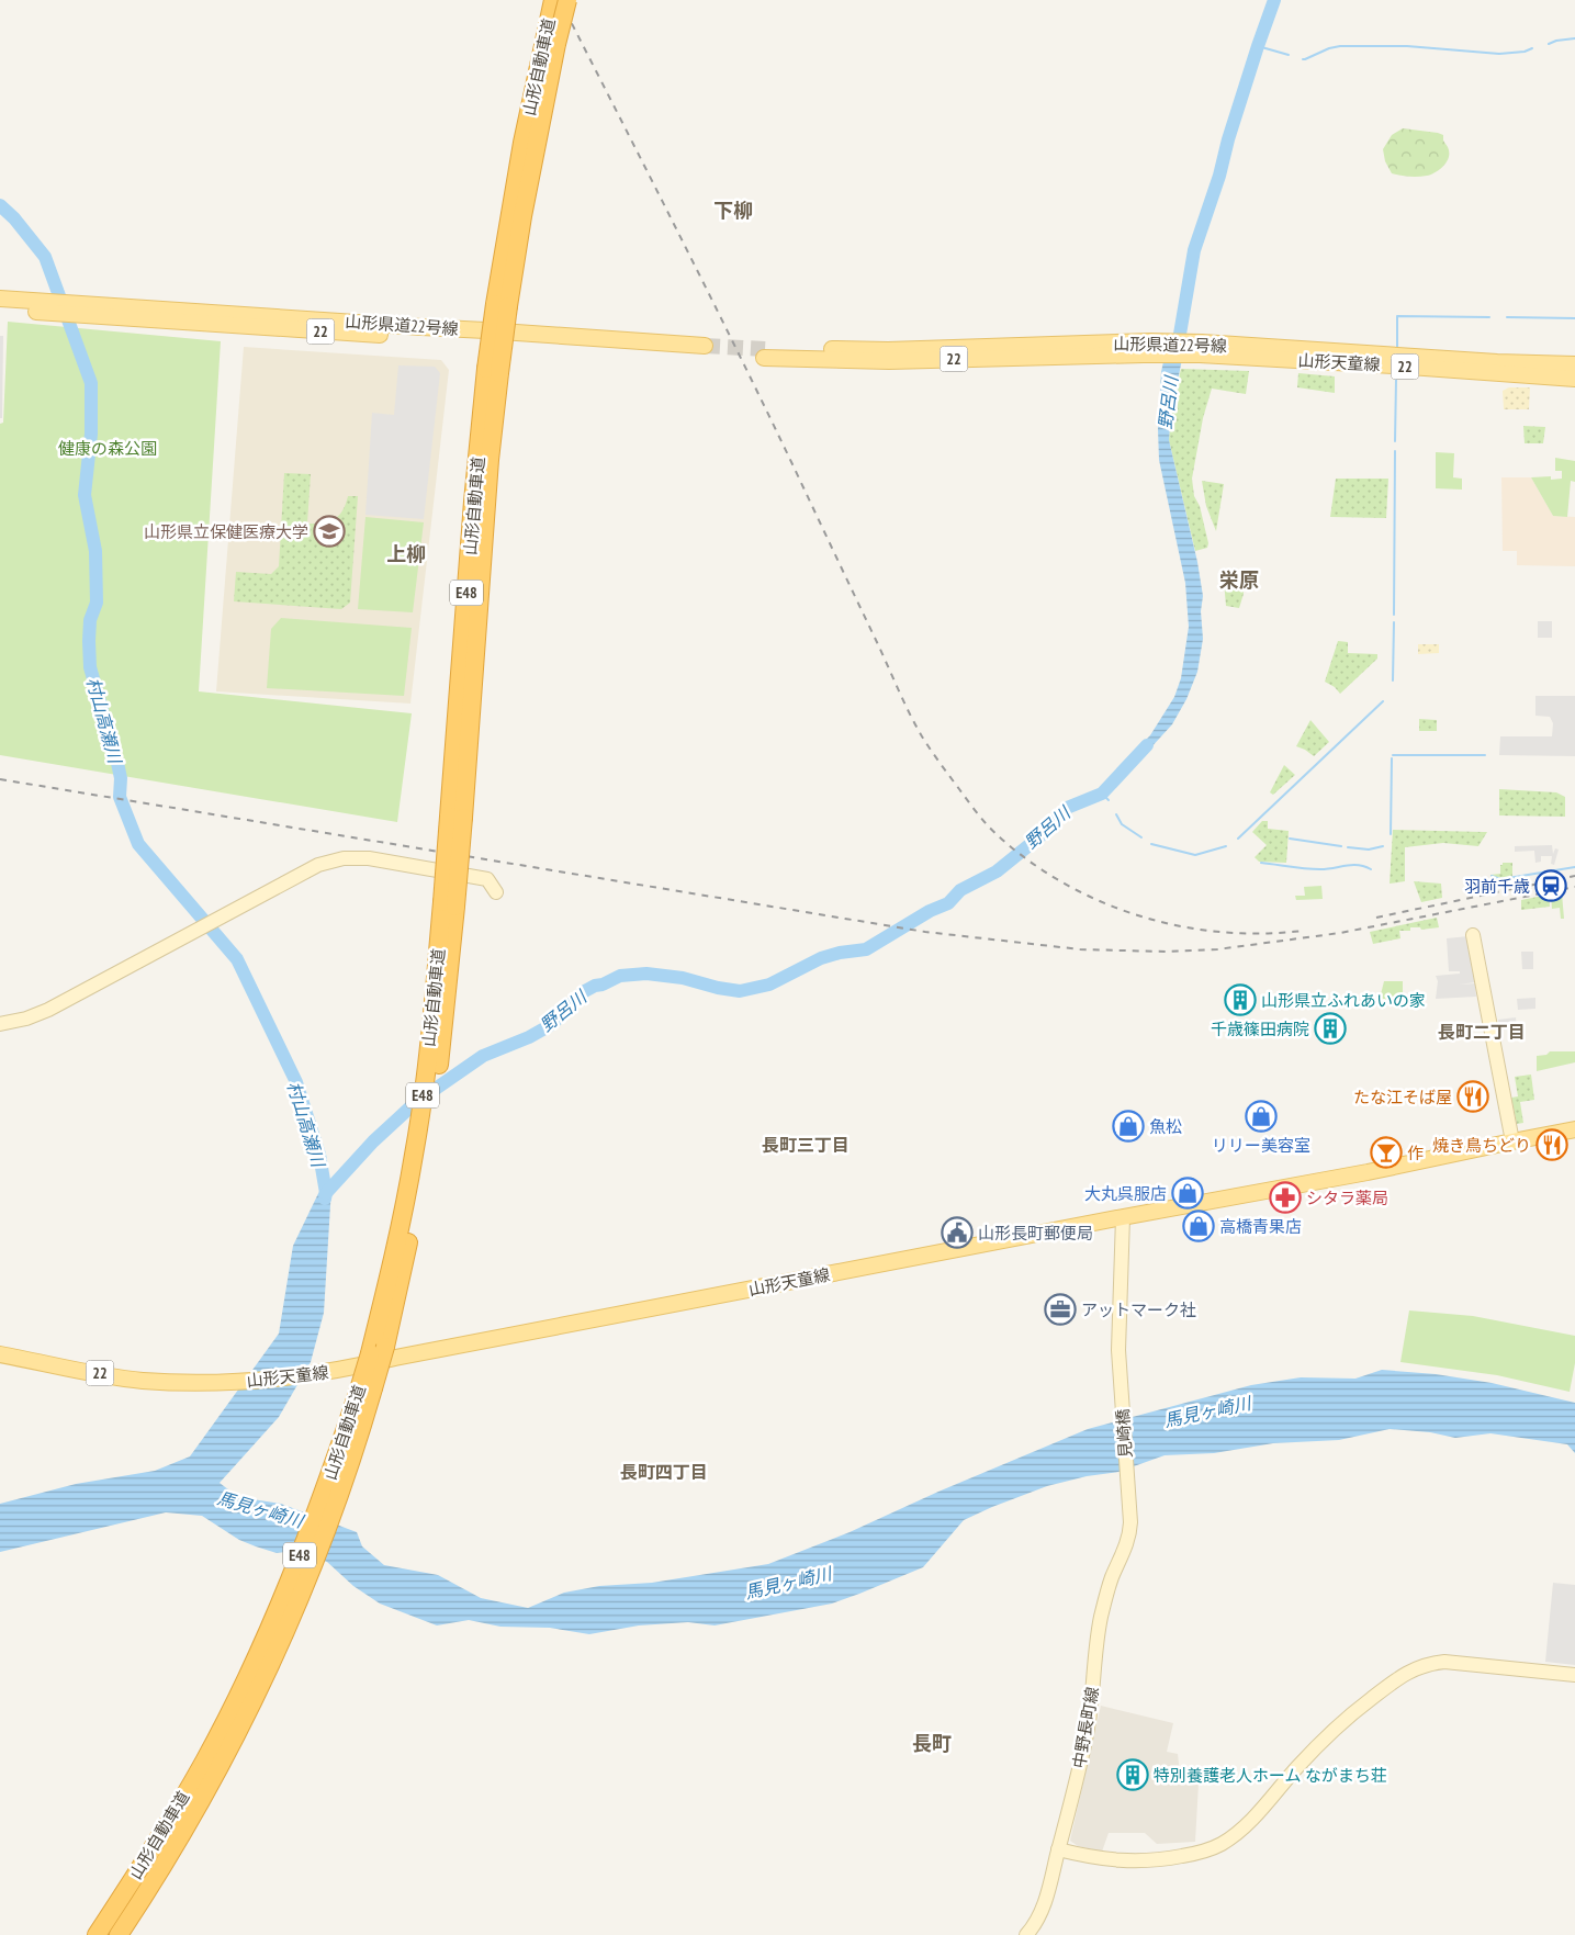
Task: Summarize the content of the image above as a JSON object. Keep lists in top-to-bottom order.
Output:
{
  "streets": {
    "highway": ["山形自動車道", "E48"],
    "main road": ["山形県道22号線", "22", "山形天童線"],
    "street": ["見崎橋", "中野長町線"]
  },
  "crossings": [
    ["山形県道22号線", "山形天童線"],
    ["山形天童線", "見崎橋"],
    ["見崎橋", "中野長町線"]
  ],
  "districts": [
    "下柳",
    "上柳",
    "栄原",
    "長町二丁目",
    "長町三丁目",
    "長町四丁目",
    "長町"
  ],
  "water": ["野呂川", "村山高瀬川", "馬見ヶ崎川"],
  "parks": ["健康の森公園"],
  "places": {
    "school or university": ["山形県立保健医療大学"],
    "station": ["羽前千歳"],
    "building": ["山形県立ふれあいの家", "千歳篠田病院", "特別養護老人ホーム ながまち荘"],
    "restaurant": ["たな江そば屋", "焼き鳥ちどり"],
    "shop": [
      "リリー美容室",
      "魚松",
      "大丸呉服店",
      "高橋青果店"
    ],
    "bar": ["作"],
    "pharmacy": ["シタラ薬局"],
    "public building": ["山形長町郵便局"],
    "office": ["アットマーク社"]
  }
}
